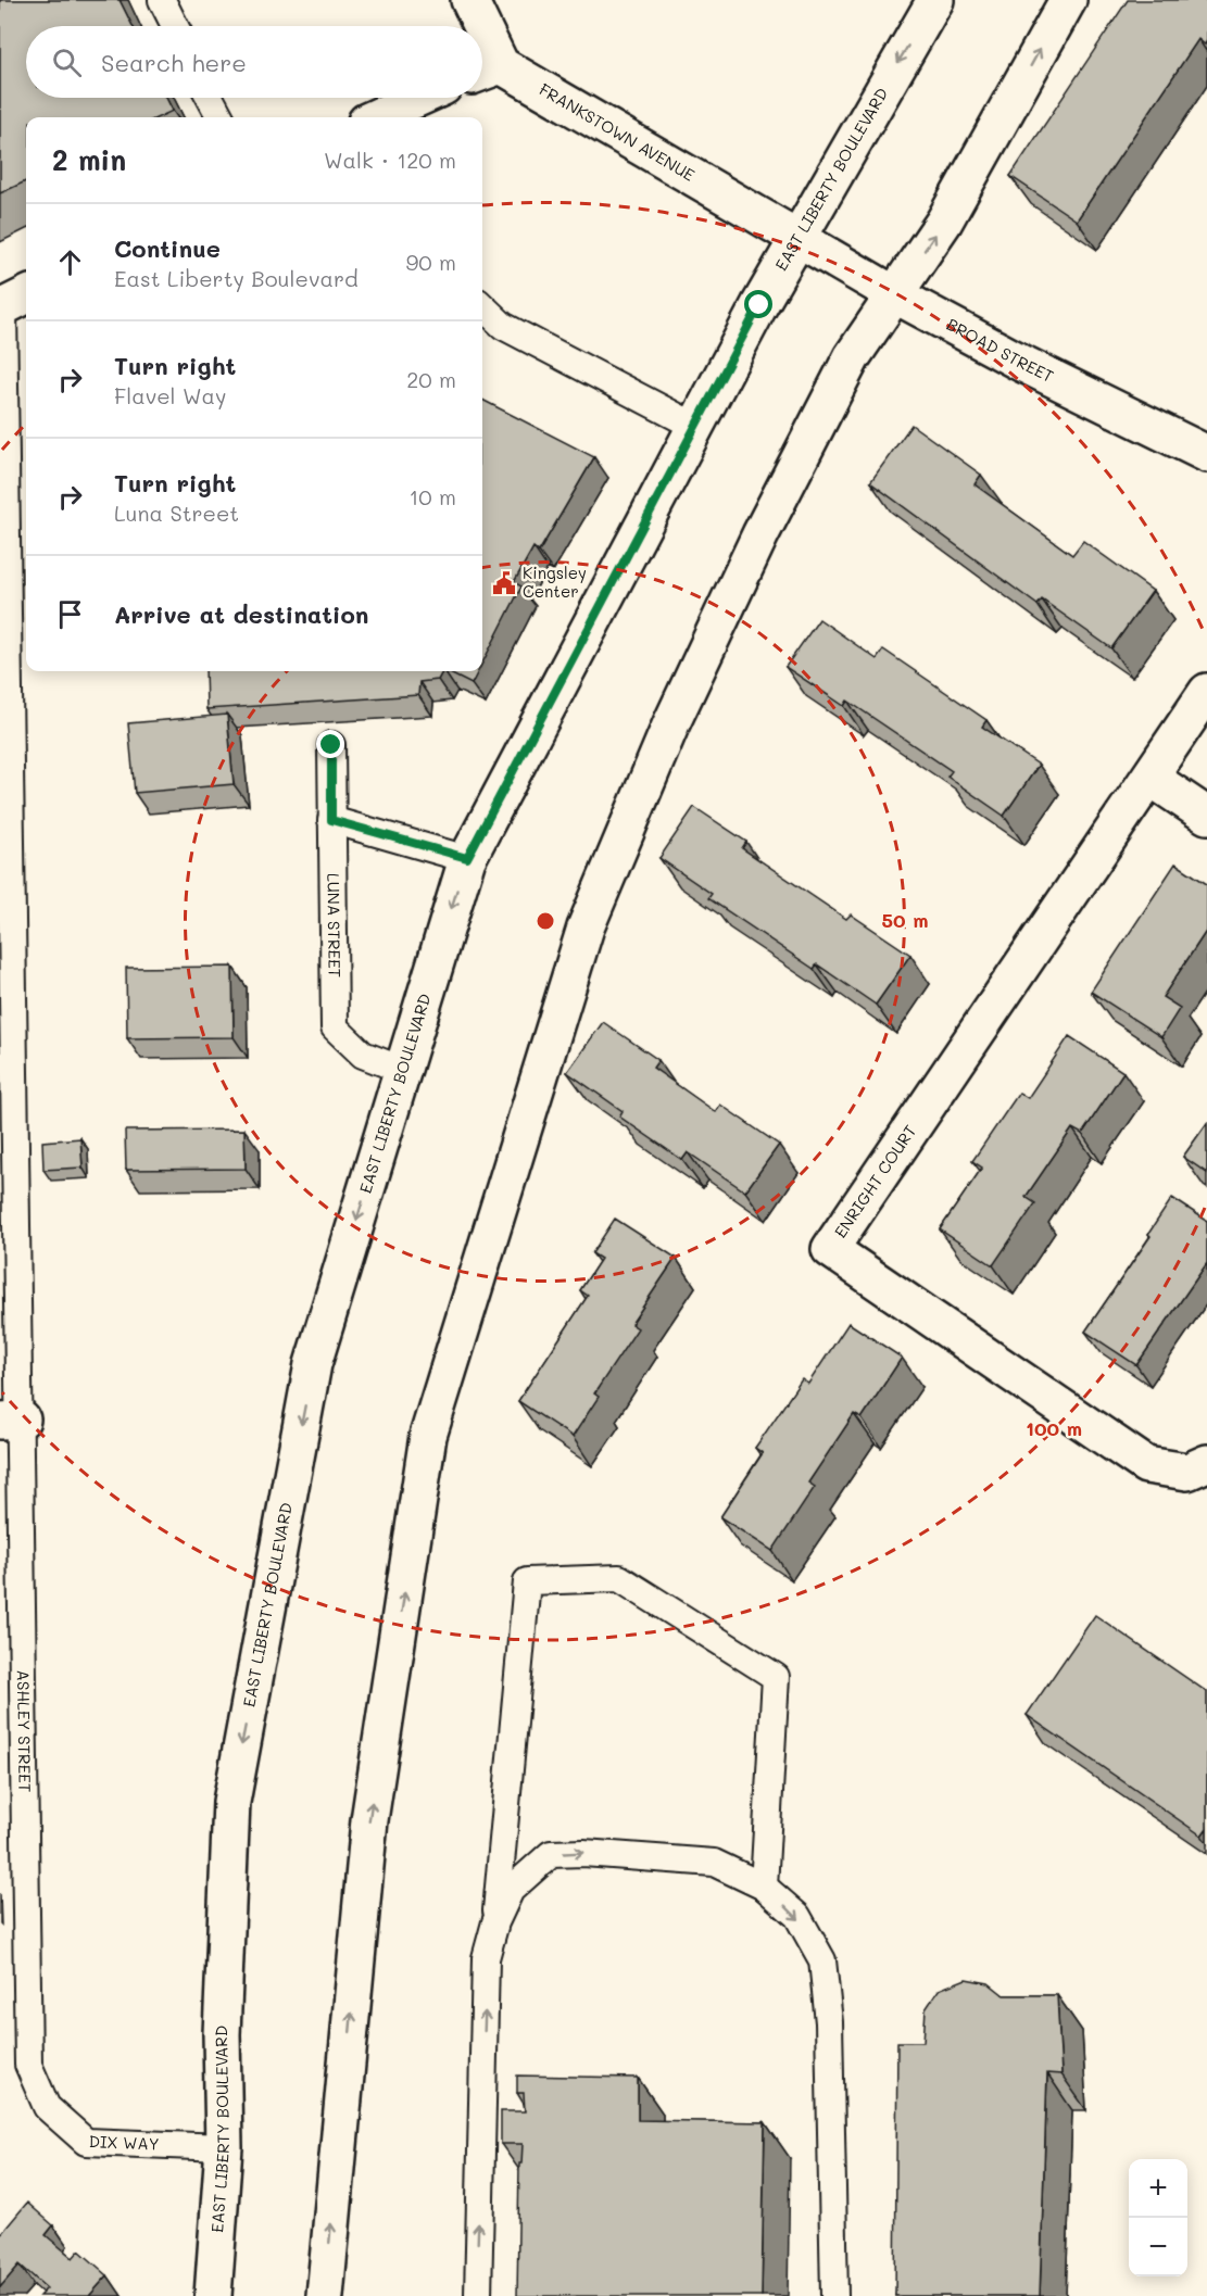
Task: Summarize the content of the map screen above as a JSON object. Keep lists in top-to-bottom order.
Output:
{
  "streets": {
    "main road": [
      "FRANKSTOWN AVENUE",
      "EAST LIBERTY BOULEVARD",
      "BROAD STREET",
      "ENRIGHT COURT"
    ],
    "lane": ["LUNA STREET", "ASHLEY STREET", "DIX WAY"]
  },
  "crossings": [
    ["FRANKSTOWN AVENUE", "EAST LIBERTY BOULEVARD"],
    ["FRANKSTOWN AVENUE", "BROAD STREET"],
    ["EAST LIBERTY BOULEVARD", "BROAD STREET"],
    ["EAST LIBERTY BOULEVARD", "LUNA STREET"],
    ["EAST LIBERTY BOULEVARD", "DIX WAY"],
    ["ASHLEY STREET", "DIX WAY"]
  ],
  "places": {
    "public building": ["Kingsley Center"]
  },
  "page": {
    "search": "Search here",
    "heading": ["2 min", "Walk · 120 m"],
    "list": [
      ["Continue", "East Liberty Boulevard", "90 m"],
      ["Turn right", "Flavel Way", "20 m"],
      ["Turn right", "Luna Street", "10 m"],
      "Arrive at destination"
    ],
    "map_buttons": ["+", "−"]
  },
  "rings": ["50 m", "100 m"]
}
